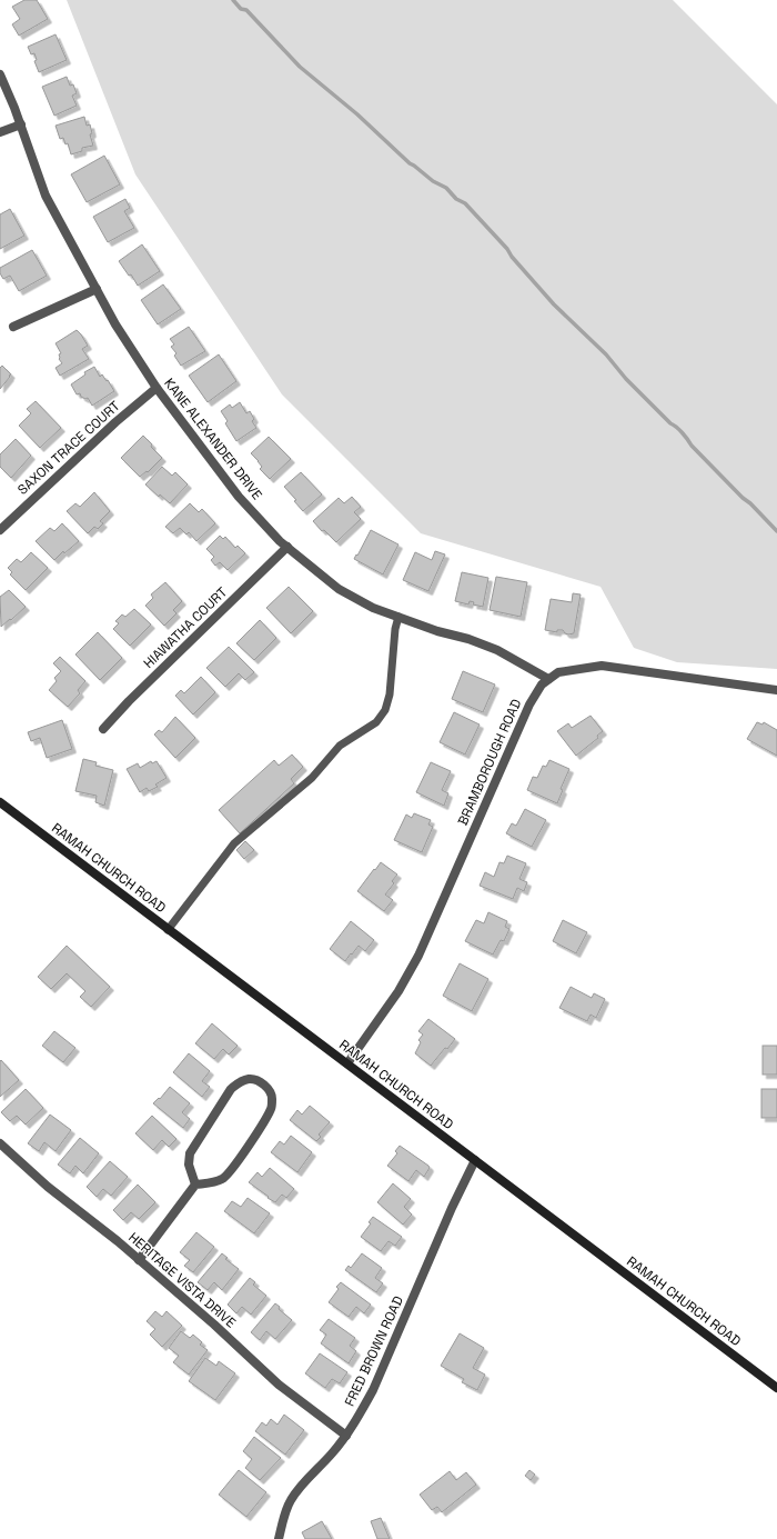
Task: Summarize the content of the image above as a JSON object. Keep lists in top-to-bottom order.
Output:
{
  "streets": {
    "main road": ["RAMAH CHURCH ROAD"],
    "street": [
      "KANE ALEXANDER DRIVE",
      "SAXON TRACE COURT",
      "HIAWATHA COURT",
      "BRAMBOROUGH ROAD",
      "HERITAGE VISTA DRIVE",
      "FRED BROWN ROAD"
    ]
  },
  "crossings": [
    ["KANE ALEXANDER DRIVE", "SAXON TRACE COURT"],
    ["KANE ALEXANDER DRIVE", "HIAWATHA COURT"],
    ["KANE ALEXANDER DRIVE", "BRAMBOROUGH ROAD"],
    ["BRAMBOROUGH ROAD", "RAMAH CHURCH ROAD"],
    ["RAMAH CHURCH ROAD", "FRED BROWN ROAD"],
    ["HERITAGE VISTA DRIVE", "FRED BROWN ROAD"]
  ]
}
